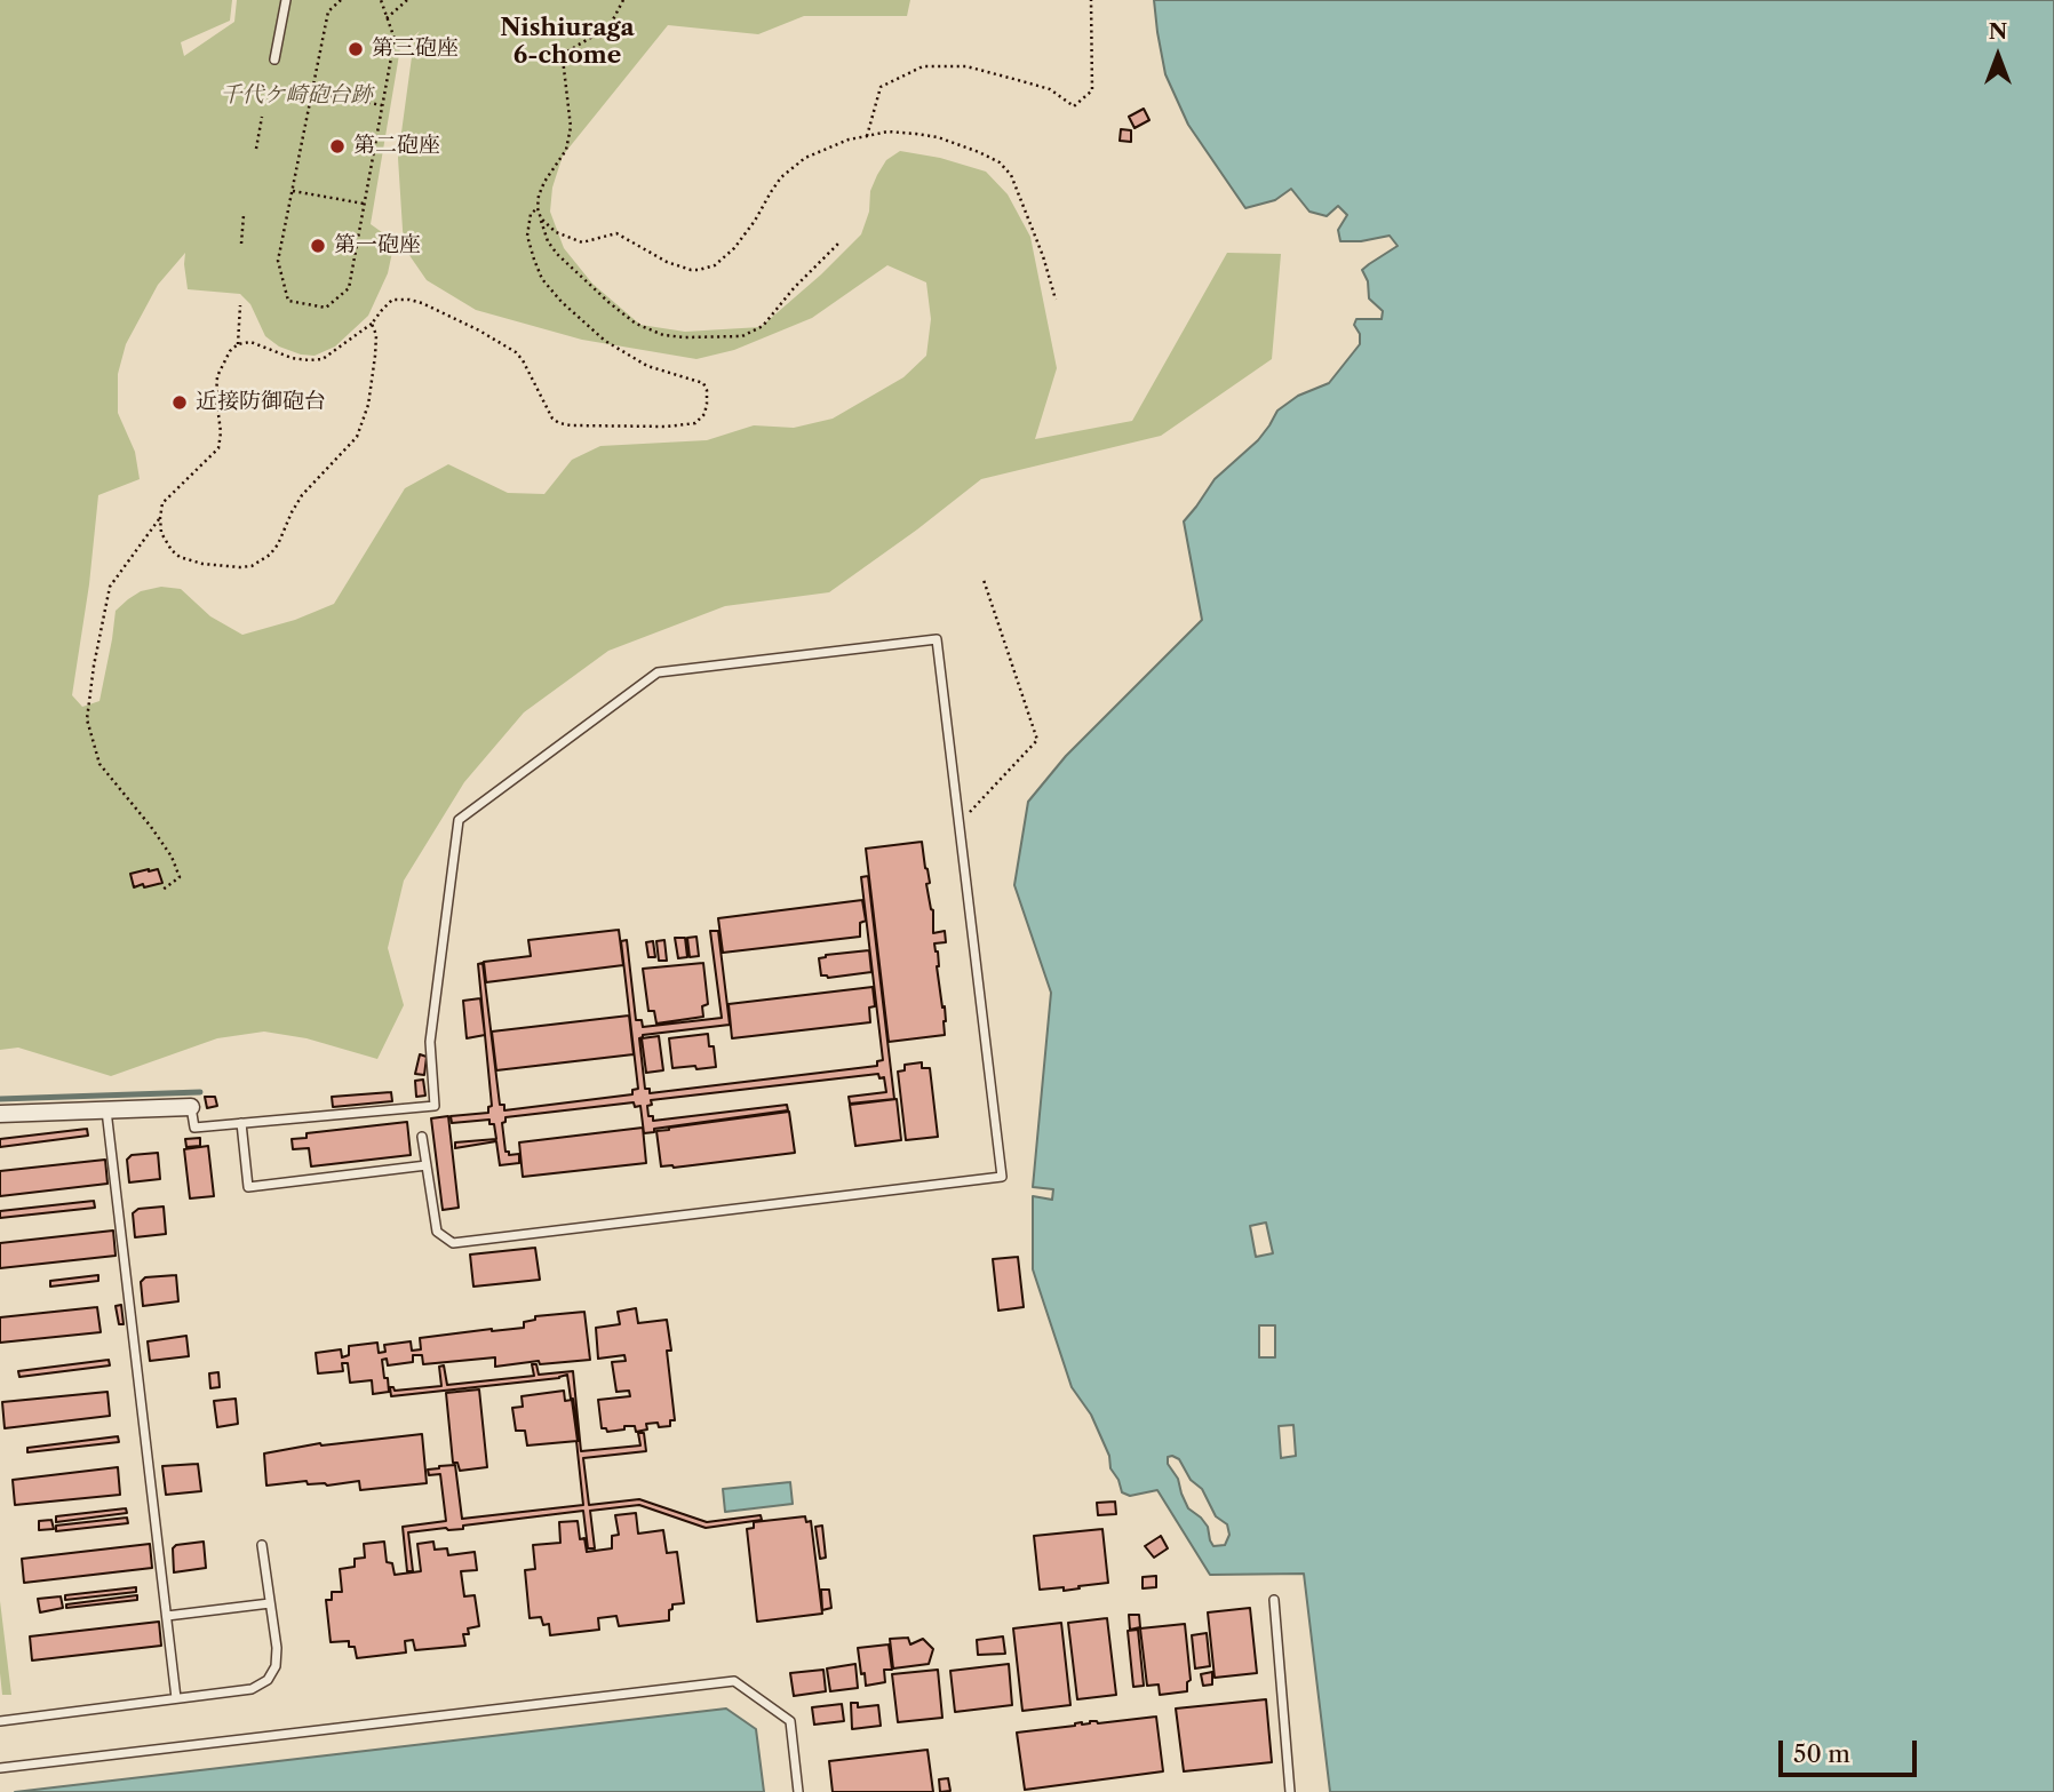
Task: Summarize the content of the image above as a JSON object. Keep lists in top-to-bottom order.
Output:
{
  "districts": ["Nishiuraga 6-chome"],
  "parks": ["千代ケ崎砲台跡"],
  "places": [
    "第三砲座",
    "第二砲座",
    "第一砲座",
    "近接防御砲台"
  ],
  "scale_bar": "50 m",
  "north": "top"
}
